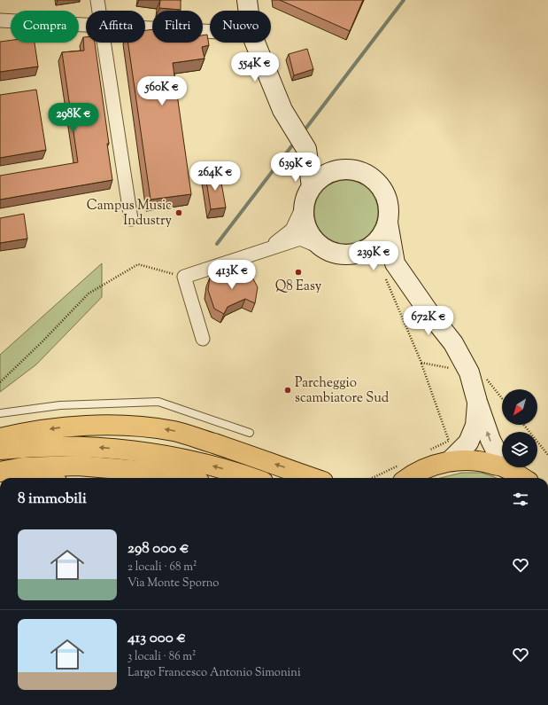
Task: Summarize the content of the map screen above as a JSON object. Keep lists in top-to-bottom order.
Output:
{
  "places": ["Campus Music Industry", "Q8 Easy", "Parcheggio scambiatore Sud"],
  "north": "bottom left",
  "page": {
    "chip": [
      "Compra",
      "Affitta",
      "Filtri",
      "Nuovo"
    ],
    "price": [
      "554K €",
      "560K €",
      "298K €",
      "639K €",
      "264K €",
      "239K €",
      "413K €",
      "672K €"
    ],
    "heading": "8 immobili",
    "list": [
      {
        "name": "298 000 €",
        "note": "2 locali · 68 m² · Via Monte Sporno"
      },
      {
        "name": "413 000 €",
        "note": "3 locali · 86 m² · Largo Francesco Antonio Simonini"
      }
    ]
  }
}
